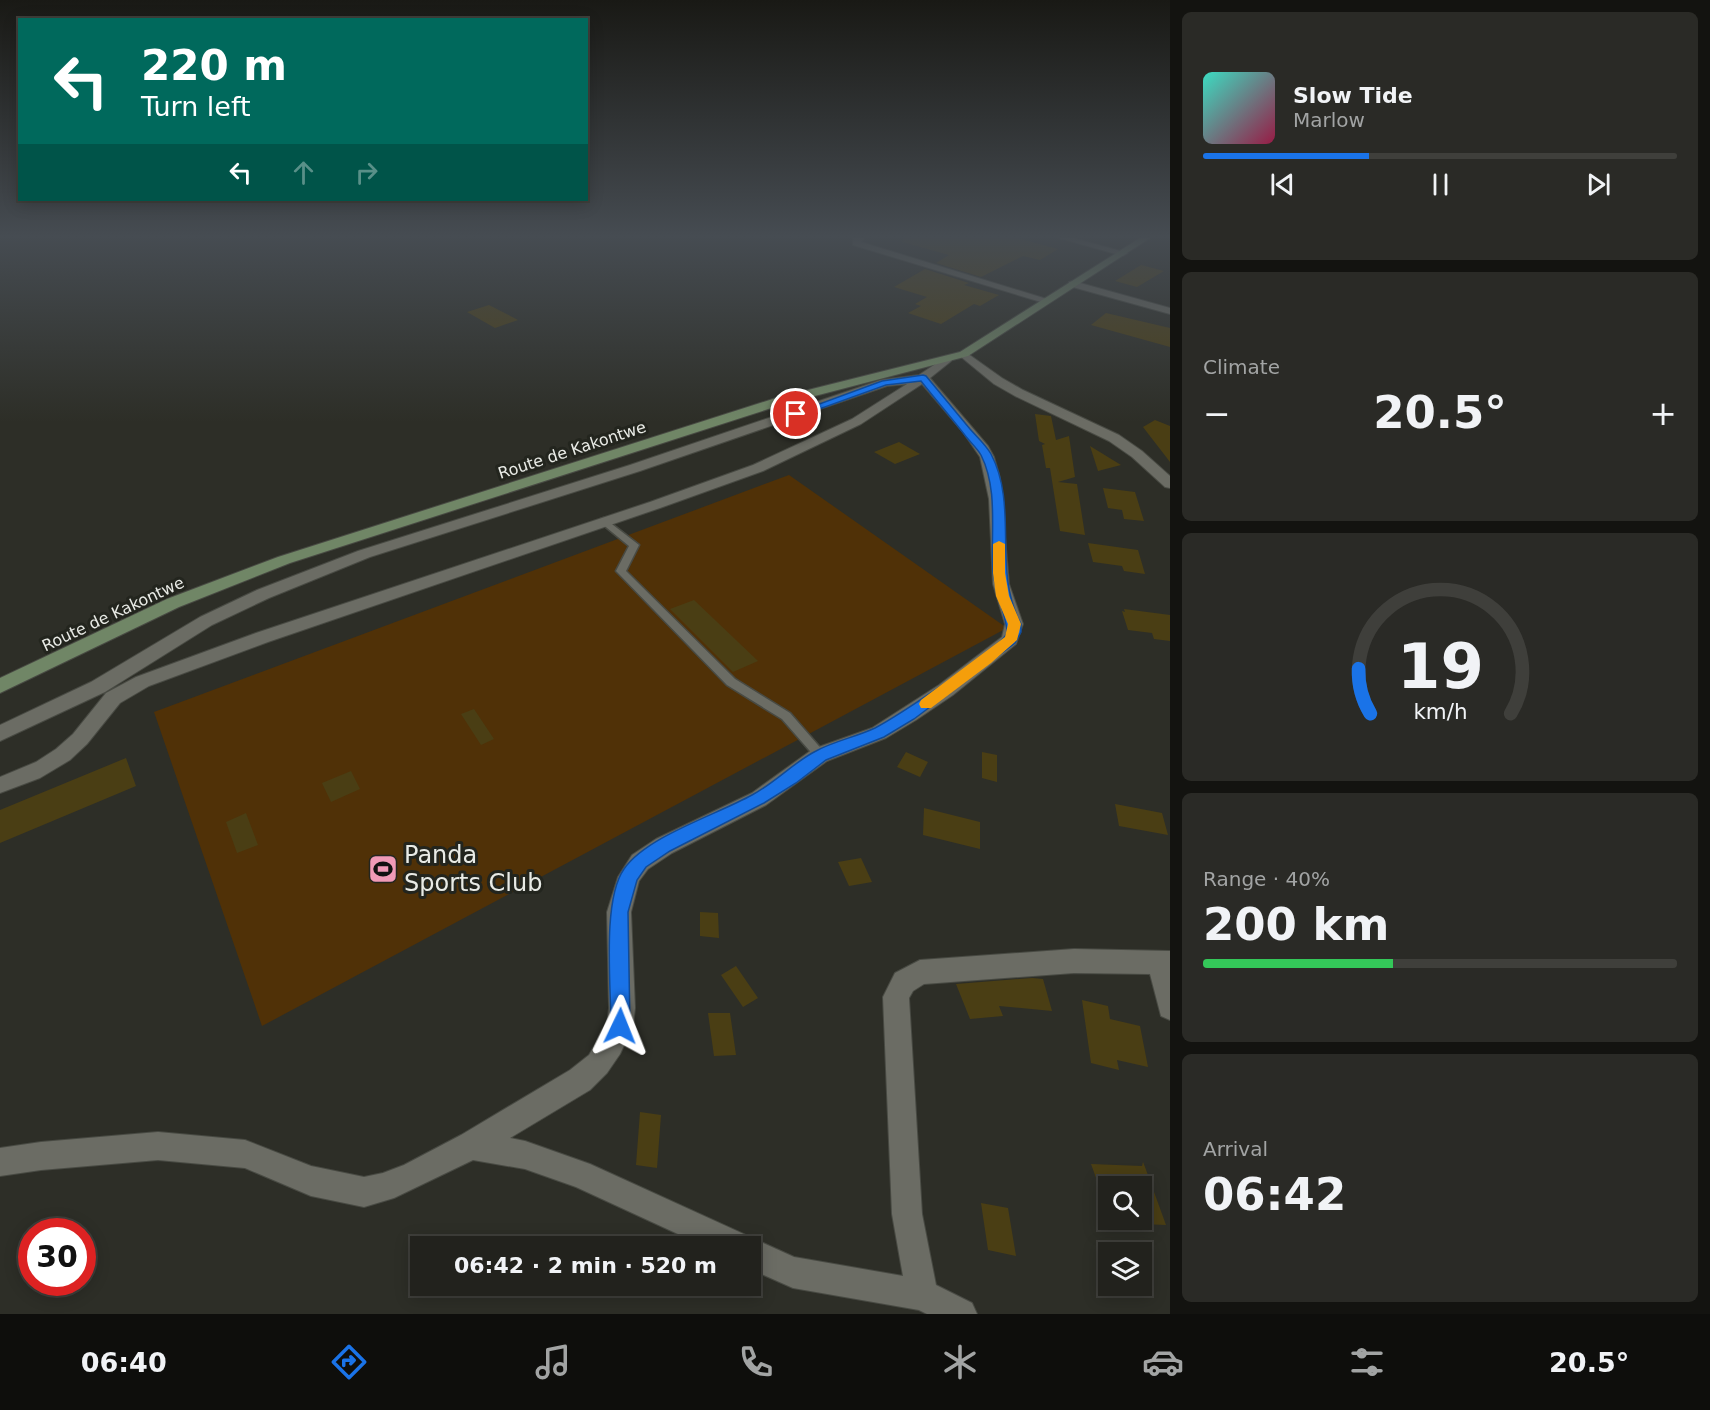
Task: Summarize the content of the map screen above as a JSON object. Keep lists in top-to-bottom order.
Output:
{
  "streets": {
    "street": ["Route de Kakontwe"]
  },
  "places": {
    "sports": ["Panda Sports Club"]
  },
  "page": {
    "turn": ["220 m", "Turn left"],
    "song": ["Slow Tide", "Marlow"],
    "tile": [
      "Climate",
      ["Range · 40%", "200 km"],
      ["Arrival", "06:42"]
    ],
    "heat": ["−", "20.5°", "+"],
    "limit": "30",
    "trip": "06:42 · 2 min · 520 m",
    "tabs": ["06:40", "20.5°"],
    "gauge": ["19", "km/h"]
  }
}
